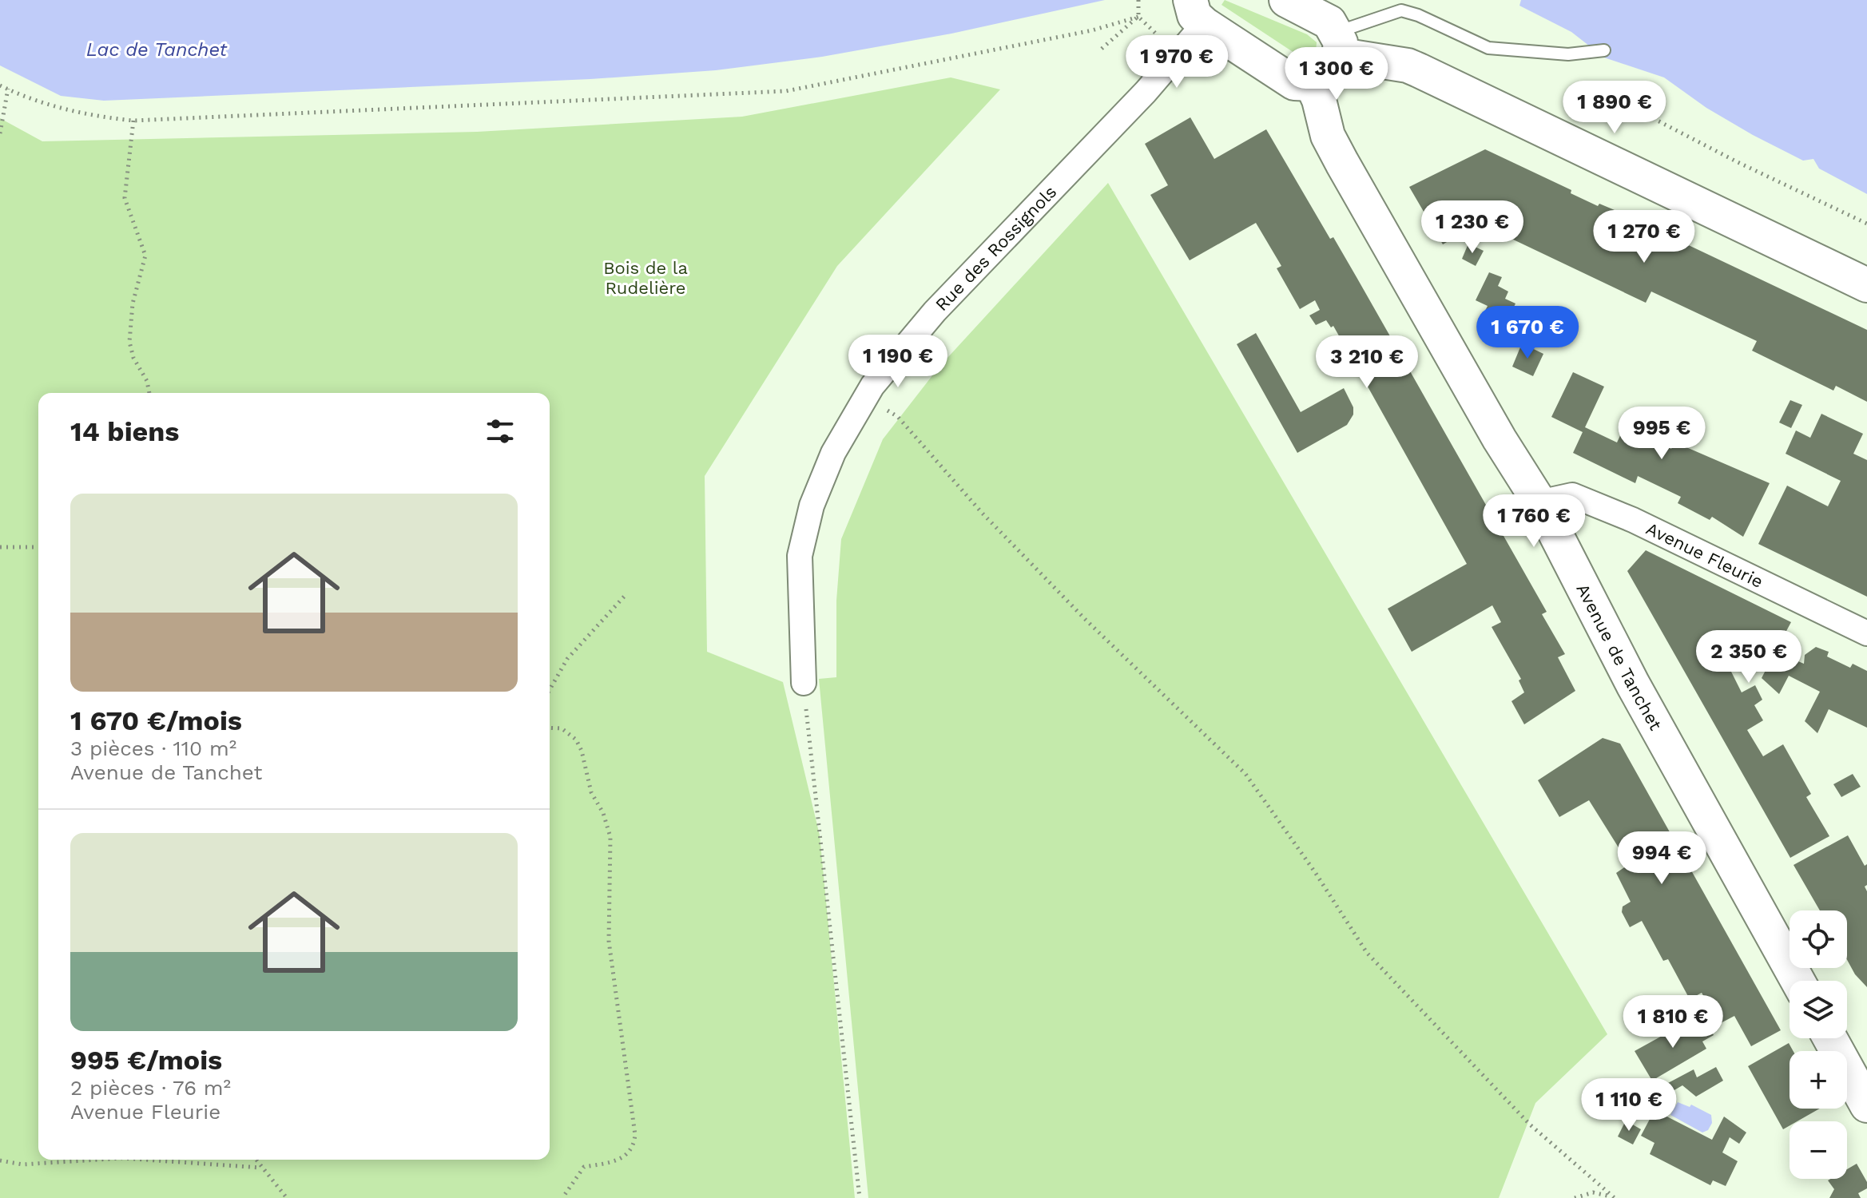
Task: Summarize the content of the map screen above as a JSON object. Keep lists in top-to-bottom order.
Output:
{
  "streets": {
    "street": ["Rue des Rossignols", "Avenue Fleurie", "Avenue de Tanchet"]
  },
  "crossings": [
    ["Avenue Fleurie", "Avenue de Tanchet"]
  ],
  "water": ["Lac de Tanchet"],
  "parks": ["Bois de la Rudelière"],
  "page": {
    "price": [
      "1 970 €",
      "1 300 €",
      "1 890 €",
      "1 230 €",
      "1 270 €",
      "1 670 €",
      "1 190 €",
      "3 210 €",
      "995 €",
      "1 760 €",
      "2 350 €",
      "994 €",
      "1 810 €",
      "1 110 €"
    ],
    "heading": "14 biens",
    "list": [
      {
        "name": "1 670 €/mois",
        "note": "3 pièces · 110 m² · Avenue de Tanchet"
      },
      {
        "name": "995 €/mois",
        "note": "2 pièces · 76 m² · Avenue Fleurie"
      }
    ],
    "map_buttons": ["+", "−"]
  }
}
